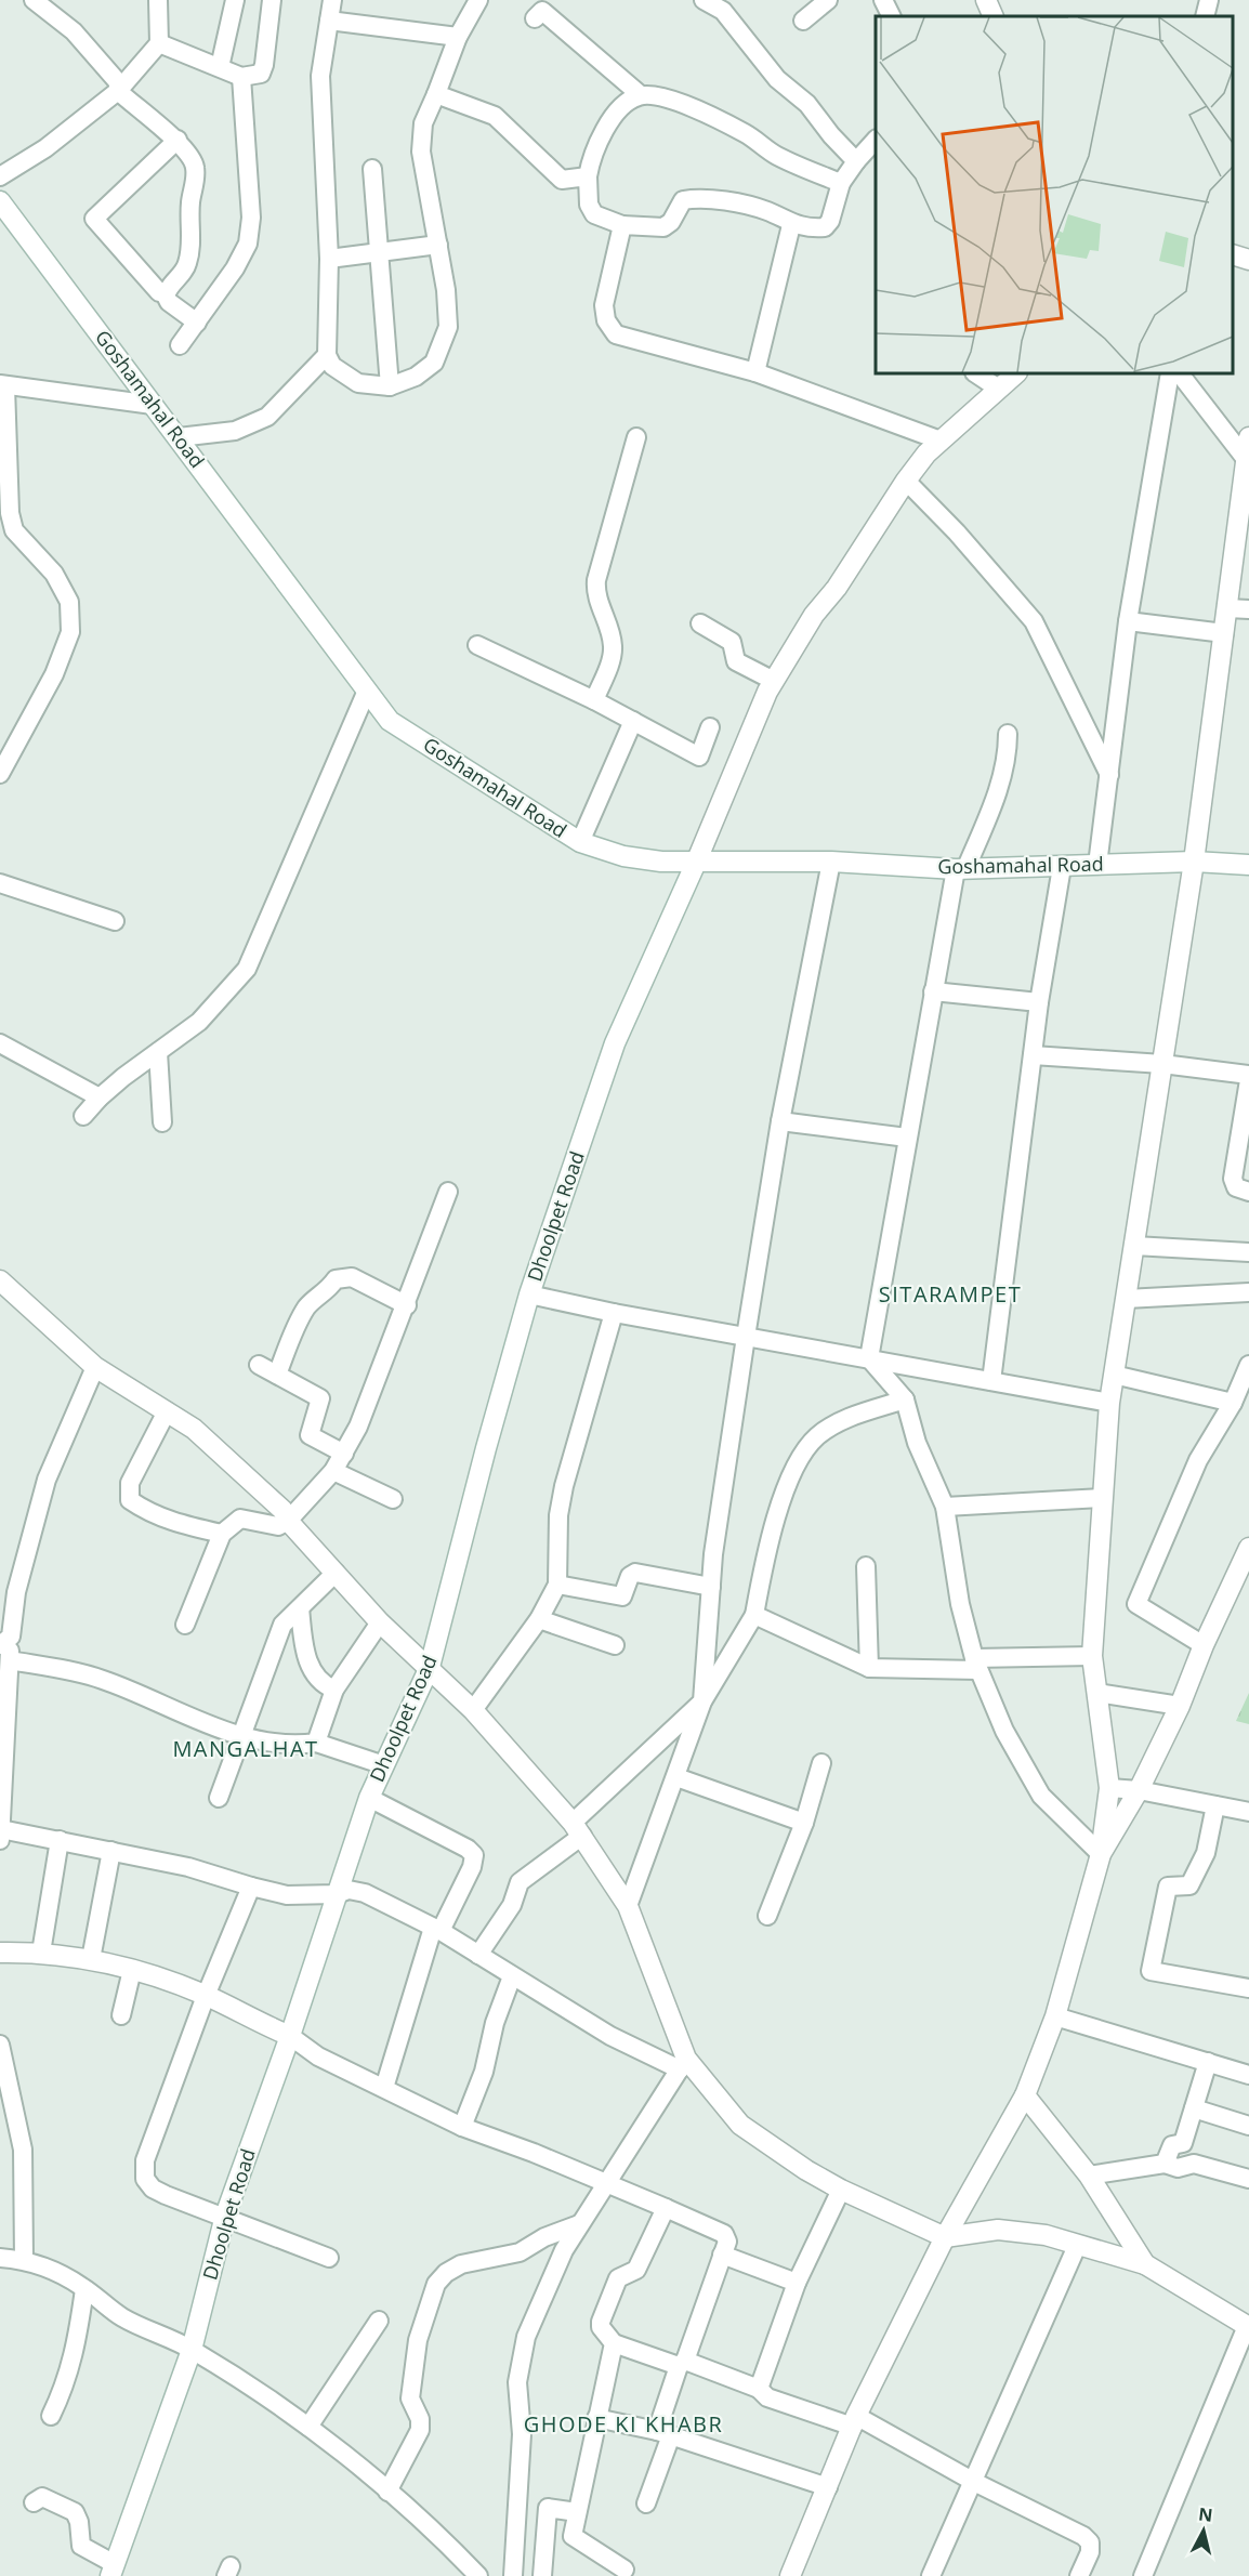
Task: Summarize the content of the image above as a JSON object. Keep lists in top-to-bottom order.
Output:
{
  "streets": {
    "street": ["Goshamahal Road", "Dhoolpet Road"]
  },
  "crossings": [
    ["Goshamahal Road", "Dhoolpet Road"]
  ],
  "districts": ["SITARAMPET", "MANGALHAT", "GHODE KI KHABR"],
  "north": "top"
}
